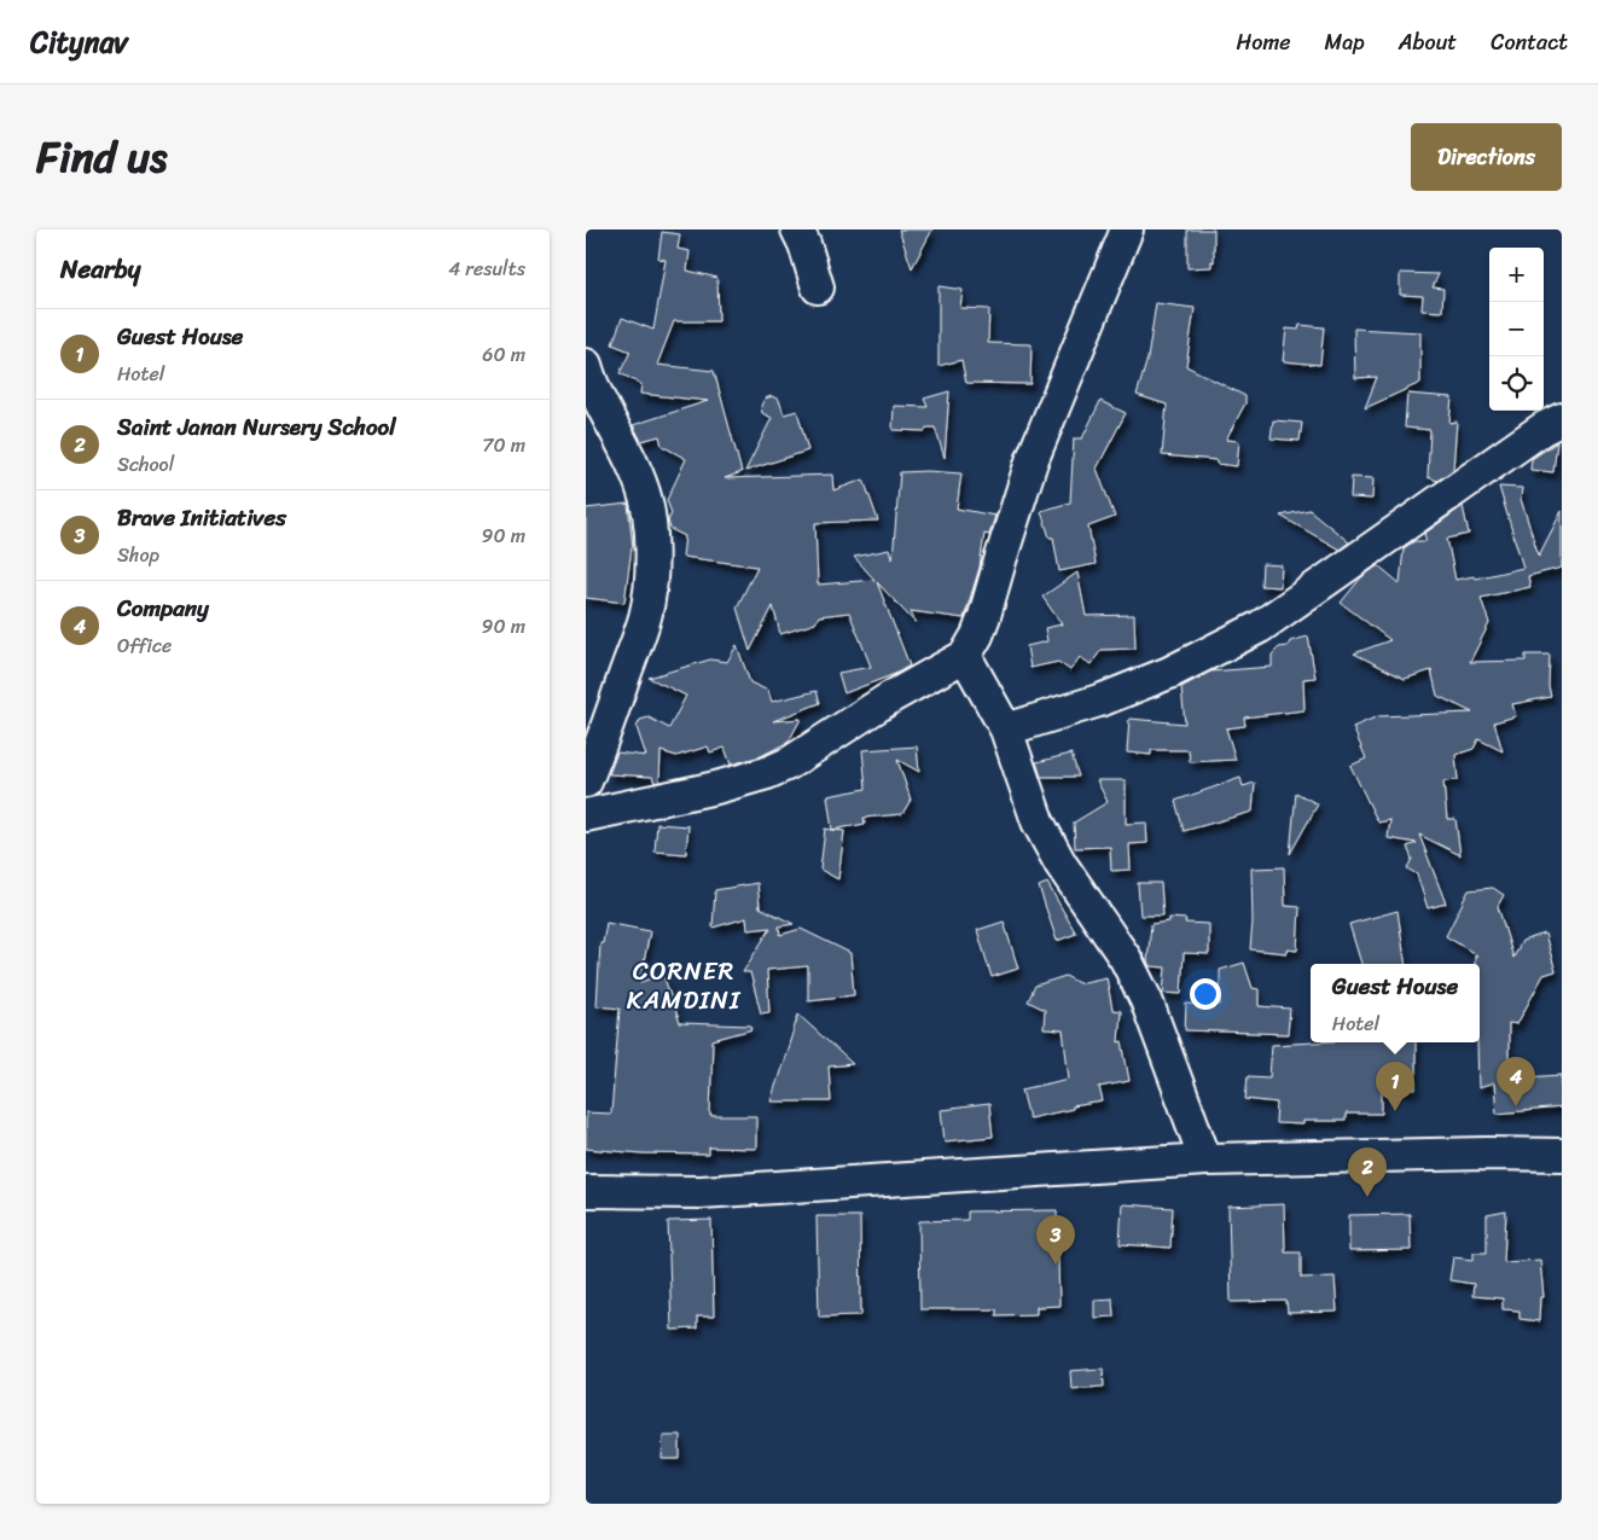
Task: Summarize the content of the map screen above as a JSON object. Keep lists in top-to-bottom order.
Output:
{
  "districts": ["CORNER KAMDINI"],
  "page": {
    "header": "Citynav",
    "nav": [
      "Home",
      "Map",
      "About",
      "Contact"
    ],
    "title": "Find us",
    "buttons": "Directions",
    "heading": ["Nearby", "4 results"],
    "map_buttons": ["+", "−"],
    "list": [
      {
        "mark": "1",
        "name": "Guest House",
        "note": "Hotel",
        "value": "60 m"
      },
      {
        "mark": "2",
        "name": "Saint Janan Nursery School",
        "note": "School",
        "value": "70 m"
      },
      {
        "mark": "3",
        "name": "Brave Initiatives",
        "note": "Shop",
        "value": "90 m"
      },
      {
        "mark": "4",
        "name": "Company",
        "note": "Office",
        "value": "90 m"
      }
    ],
    "popup": ["Guest House", "Hotel"],
    "pins": [
      "4",
      "1",
      "2",
      "3"
    ]
  }
}
